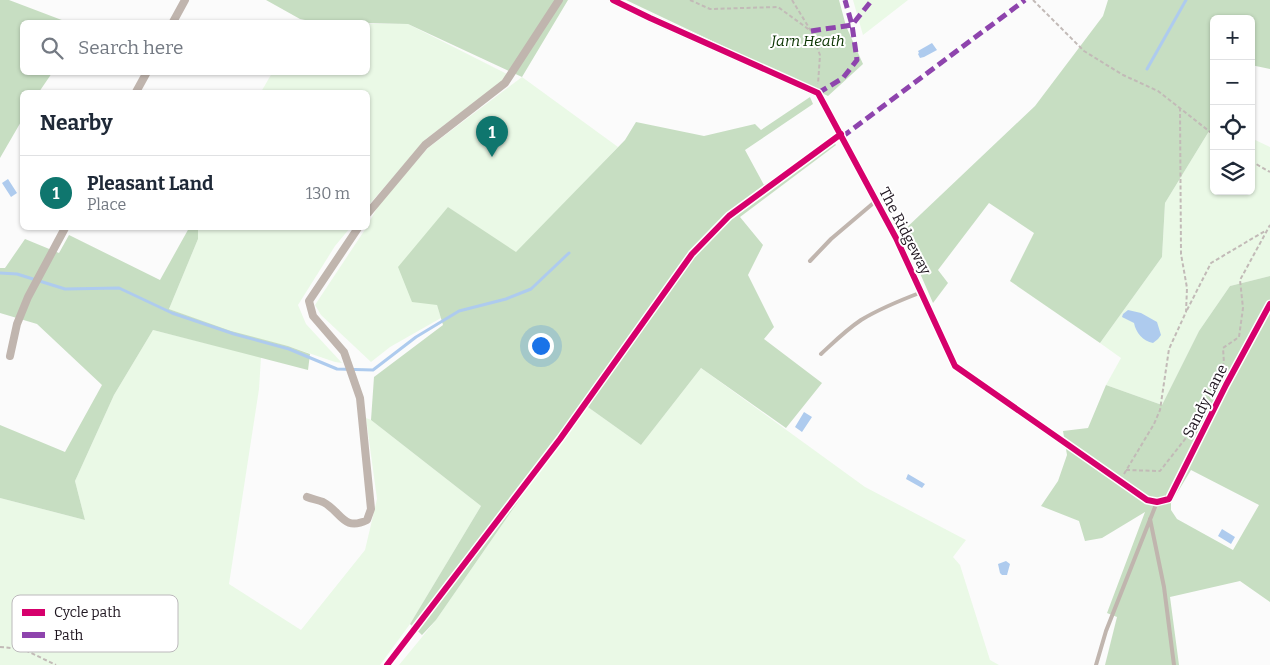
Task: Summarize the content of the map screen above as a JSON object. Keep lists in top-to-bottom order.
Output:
{
  "streets": {
    "street": ["The Ridgeway", "Sandy Lane"]
  },
  "crossings": [
    ["The Ridgeway", "Sandy Lane"]
  ],
  "parks": ["Jarn Heath"],
  "legend": ["Cycle path", "Path"],
  "page": {
    "map_buttons": ["+", "−"],
    "search": "Search here",
    "heading": "Nearby",
    "pins": "1",
    "list": [
      {
        "mark": "1",
        "name": "Pleasant Land",
        "note": "Place",
        "value": "130 m"
      }
    ]
  }
}
